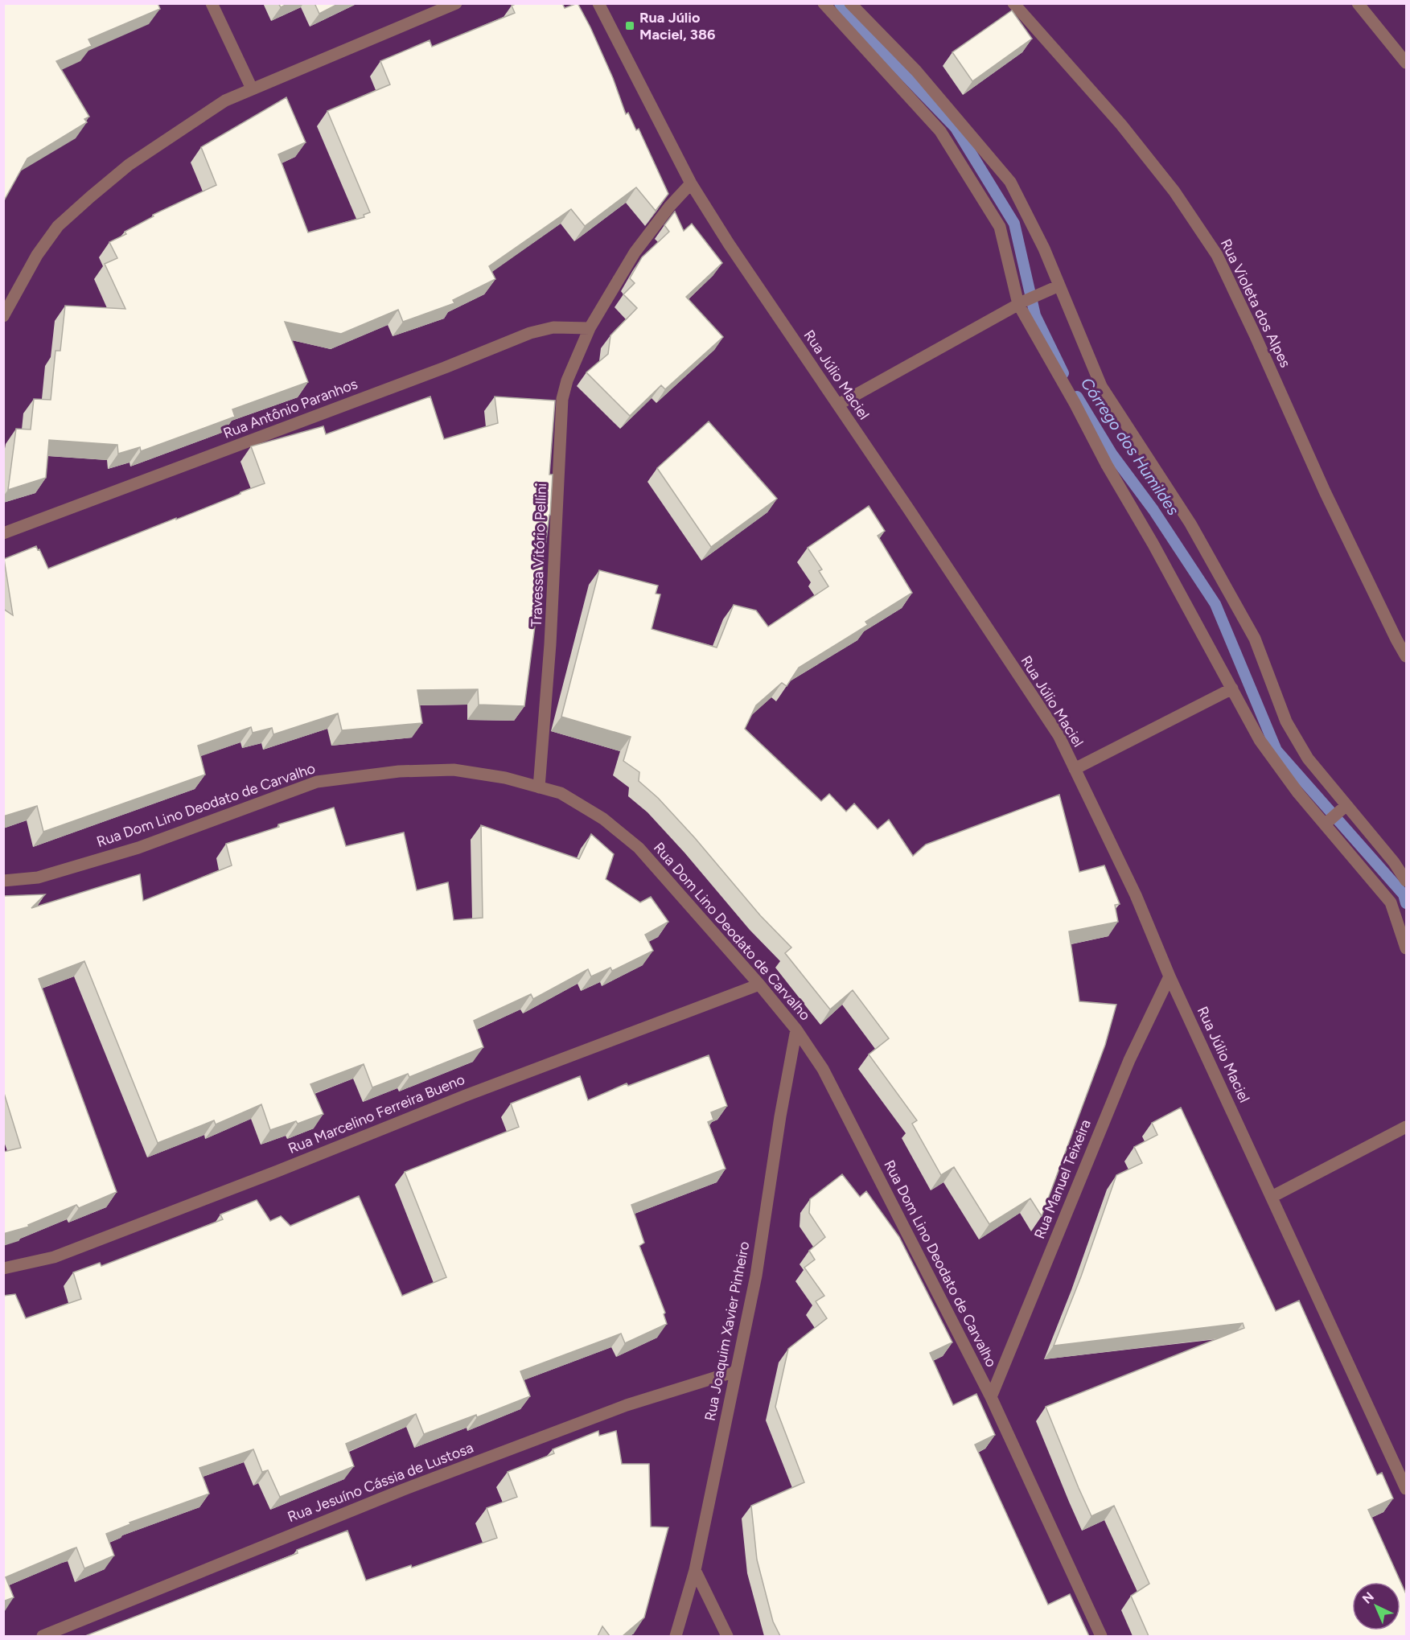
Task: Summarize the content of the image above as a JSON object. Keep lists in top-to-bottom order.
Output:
{
  "streets": {
    "street": [
      "Rua Violeta dos Alpes",
      "Rua Júlio Maciel",
      "Rua Antônio Paranhos",
      "Travessa Vitório Pellini",
      "Rua Dom Lino Deodato de Carvalho",
      "Rua Marcelino Ferreira Bueno",
      "Rua Manuel Teixeira",
      "Rua Joaquim Xavier Pinheiro",
      "Rua Jesuíno Cássia de Lustosa"
    ]
  },
  "crossings": [
    ["Rua Júlio Maciel", "Travessa Vitório Pellini"],
    ["Rua Júlio Maciel", "Rua Manuel Teixeira"],
    ["Rua Antônio Paranhos", "Travessa Vitório Pellini"],
    ["Travessa Vitório Pellini", "Rua Dom Lino Deodato de Carvalho"],
    ["Rua Dom Lino Deodato de Carvalho", "Rua Marcelino Ferreira Bueno"],
    ["Rua Dom Lino Deodato de Carvalho", "Rua Manuel Teixeira"],
    ["Rua Dom Lino Deodato de Carvalho", "Rua Joaquim Xavier Pinheiro"],
    ["Rua Joaquim Xavier Pinheiro", "Rua Jesuíno Cássia de Lustosa"]
  ],
  "water": ["Córrego dos Humildes"],
  "places": {
    "transit": ["Rua Júlio Maciel, 386"]
  },
  "north": "top left"
}
